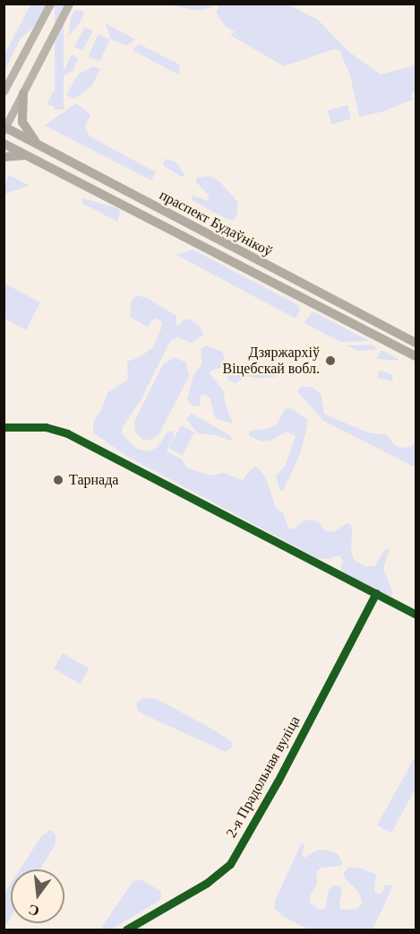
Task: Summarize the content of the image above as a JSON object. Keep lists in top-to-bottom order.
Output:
{
  "streets": {
    "main road": ["праспект Будаўнікоў"],
    "street": ["2-я Прадольная вуліца"]
  },
  "places": ["Дзяржархіў Віцебскай вобл.", "Тарнада"],
  "north": "bottom"
}
